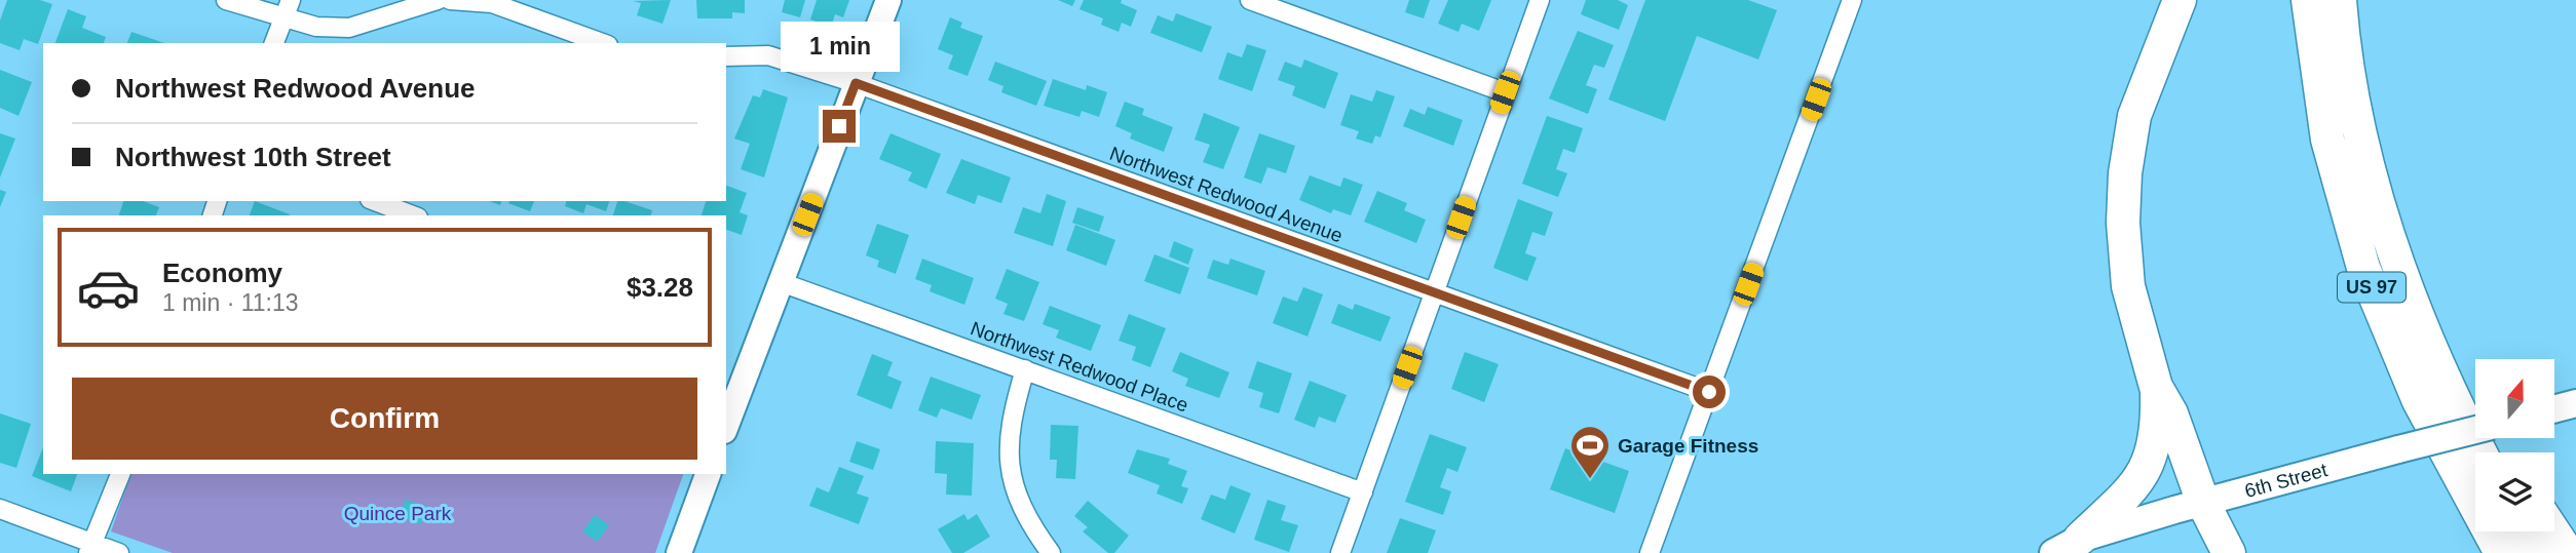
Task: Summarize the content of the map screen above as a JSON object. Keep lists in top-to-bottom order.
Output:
{
  "streets": {
    "highway": ["US 97"],
    "main road": ["6th Street"],
    "street": ["Northwest Redwood Avenue", "Northwest Redwood Place"]
  },
  "parks": ["Quince Park"],
  "places": {
    "sports": ["Garage Fitness"]
  },
  "north": "top",
  "page": {
    "bubble": "1 min",
    "banner": ["Northwest Redwood Avenue", "Northwest 10th Street"],
    "list": [
      {
        "name": "Economy",
        "note": "1 min · 11:13",
        "value": "$3.28"
      }
    ],
    "buttons": "Confirm"
  }
}
